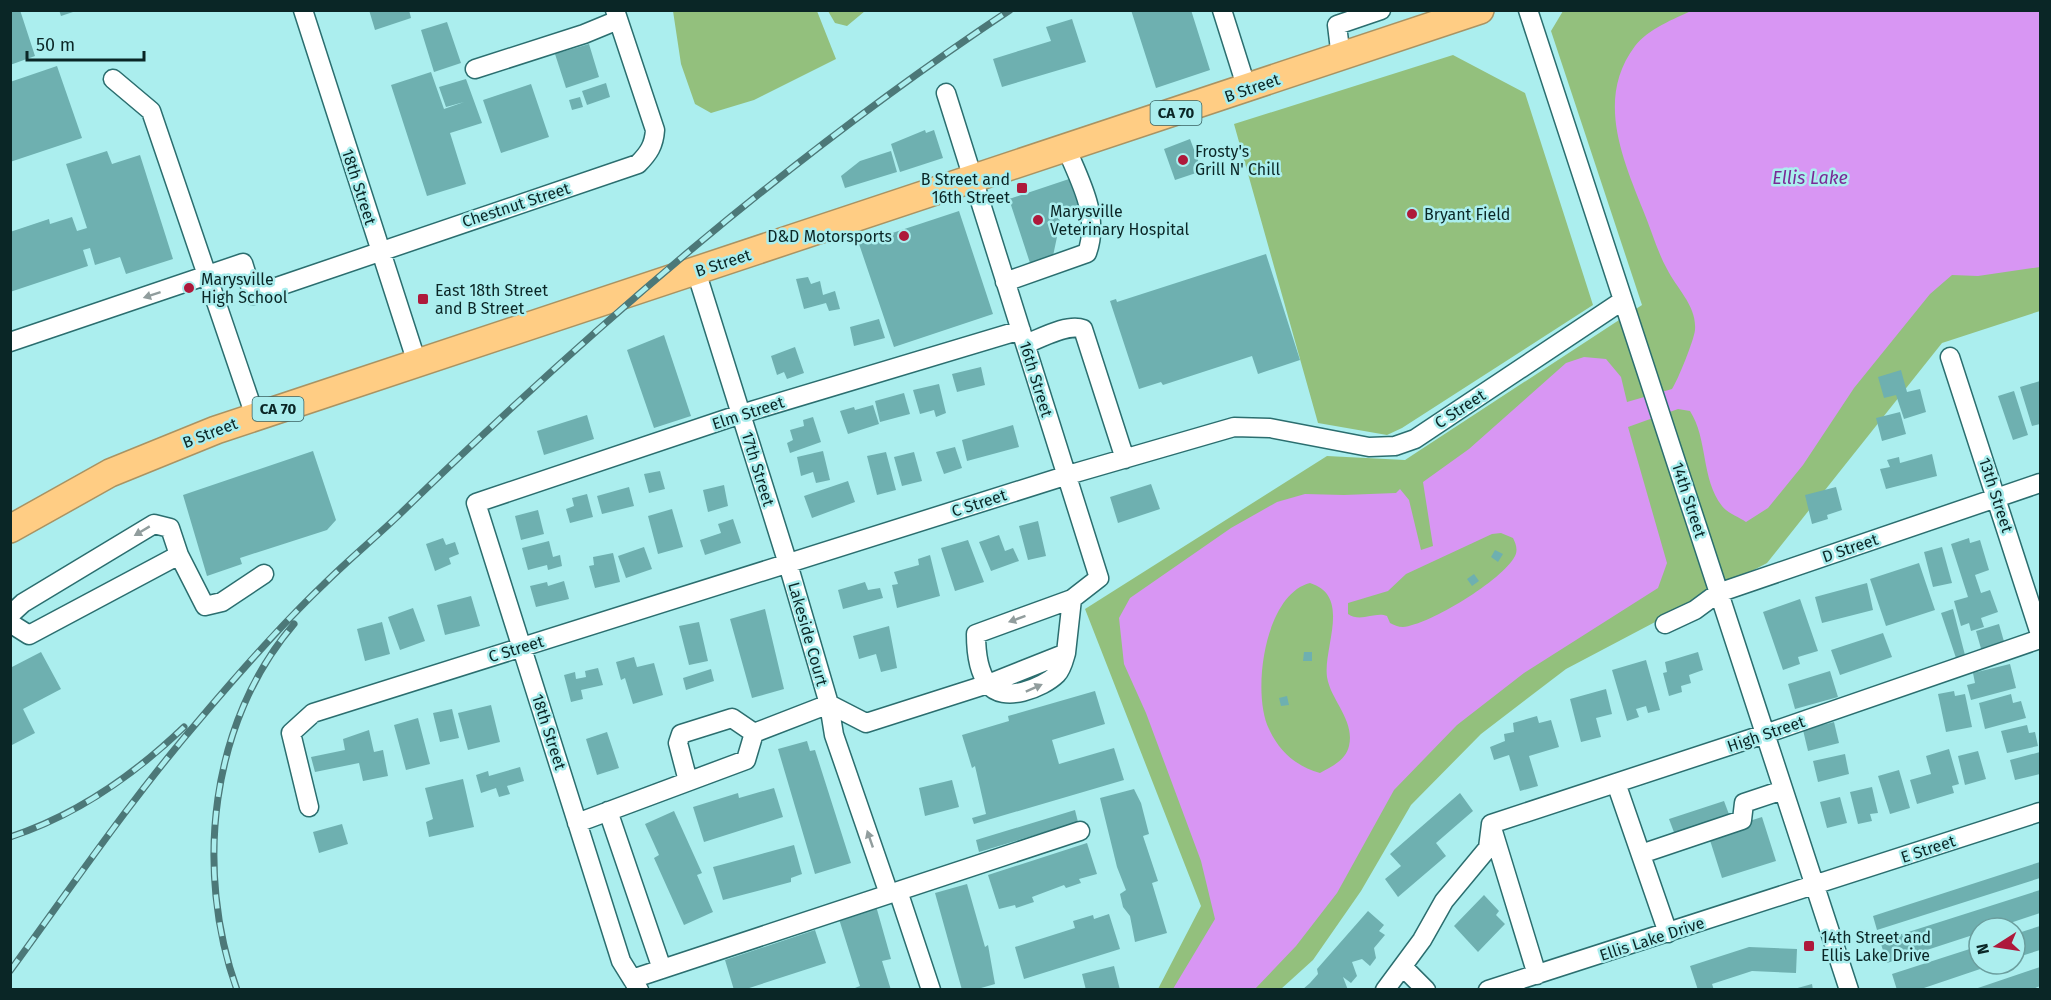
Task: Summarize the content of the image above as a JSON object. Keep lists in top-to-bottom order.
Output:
{
  "streets": {
    "highway": ["B Street", "CA 70"],
    "street": [
      "18th Street",
      "Chestnut Street",
      "16th Street",
      "C Street",
      "Elm Street",
      "17th Street",
      "13th Street",
      "14th Street",
      "D Street",
      "Lakeside Court",
      "High Street",
      "E Street",
      "Ellis Lake Drive"
    ]
  },
  "crossings": [
    ["B Street", "18th Street"],
    ["B Street", "16th Street"],
    ["B Street", "17th Street"],
    ["18th Street", "Chestnut Street"],
    ["18th Street", "C Street"],
    ["18th Street", "Elm Street"],
    ["16th Street", "C Street"],
    ["16th Street", "Elm Street"],
    ["C Street", "Elm Street"],
    ["C Street", "17th Street"],
    ["C Street", "14th Street"],
    ["C Street", "Lakeside Court"],
    ["Elm Street", "17th Street"],
    ["17th Street", "Lakeside Court"],
    ["13th Street", "D Street"],
    ["14th Street", "D Street"],
    ["14th Street", "High Street"],
    ["14th Street", "E Street"],
    ["14th Street", "Ellis Lake Drive"],
    ["E Street", "Ellis Lake Drive"]
  ],
  "one_way": ["Lakeside Court"],
  "water": ["Ellis Lake"],
  "places": {
    "other": [
      "Frosty's Grill N' Chill",
      "Bryant Field",
      "Marysville Veterinary Hospital",
      "D&D Motorsports",
      "Marysville High School"
    ],
    "transit": ["B Street and 16th Street", "East 18th Street and B Street", "14th Street and Ellis Lake Drive"]
  },
  "scale_bar": "50 m",
  "north": "left"
}
